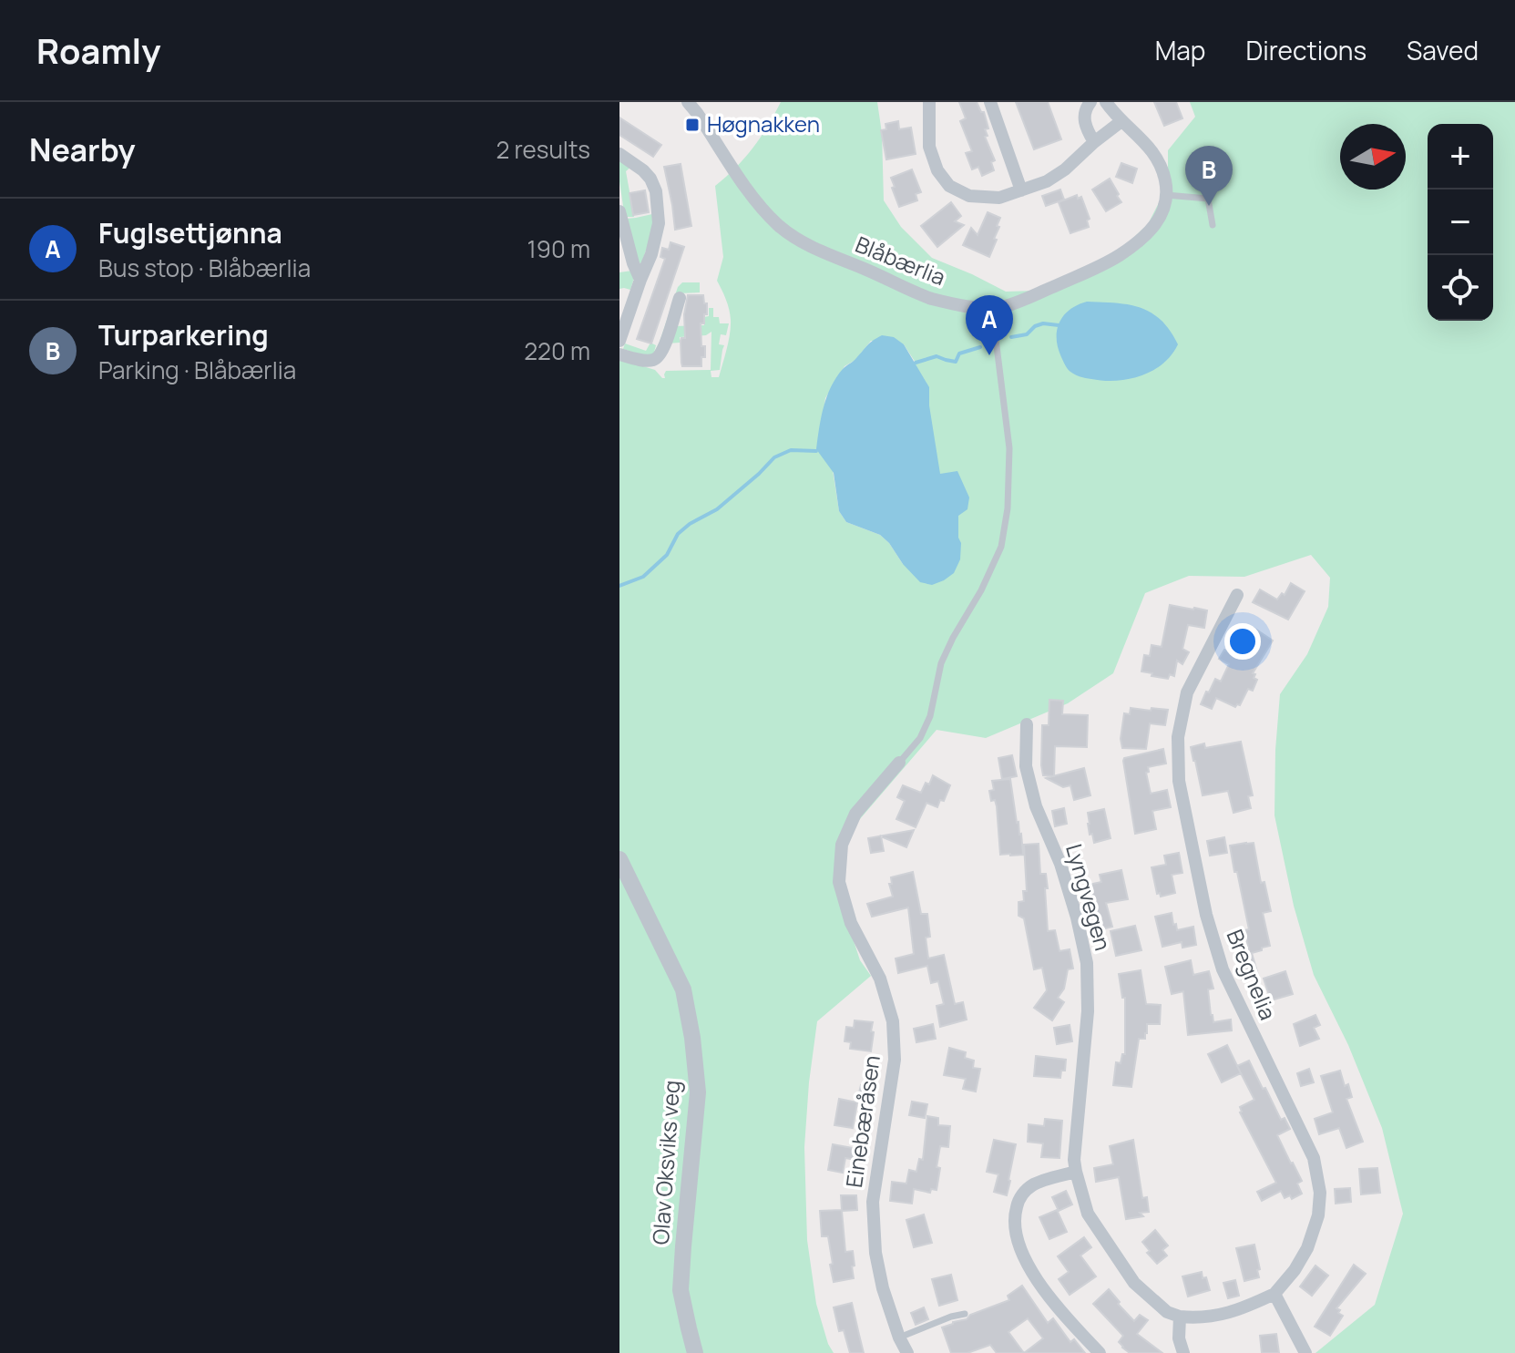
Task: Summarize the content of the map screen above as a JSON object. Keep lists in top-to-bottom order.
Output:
{
  "streets": {
    "street": [
      "Blåbærlia",
      "Lyngvegen",
      "Bregnelia",
      "Einebæråsen",
      "Olav Oksviks veg"
    ]
  },
  "places": {
    "transit": ["Høgnakken"]
  },
  "north": "right",
  "page": {
    "header": "Roamly",
    "nav": ["Map", "Directions", "Saved"],
    "heading": ["Nearby", "2 results"],
    "map_buttons": ["+", "−"],
    "pins": ["B", "A"],
    "list": [
      {
        "mark": "A",
        "name": "Fuglsettjønna",
        "note": "Bus stop · Blåbærlia",
        "value": "190 m"
      },
      {
        "mark": "B",
        "name": "Turparkering",
        "note": "Parking · Blåbærlia",
        "value": "220 m"
      }
    ]
  }
}
